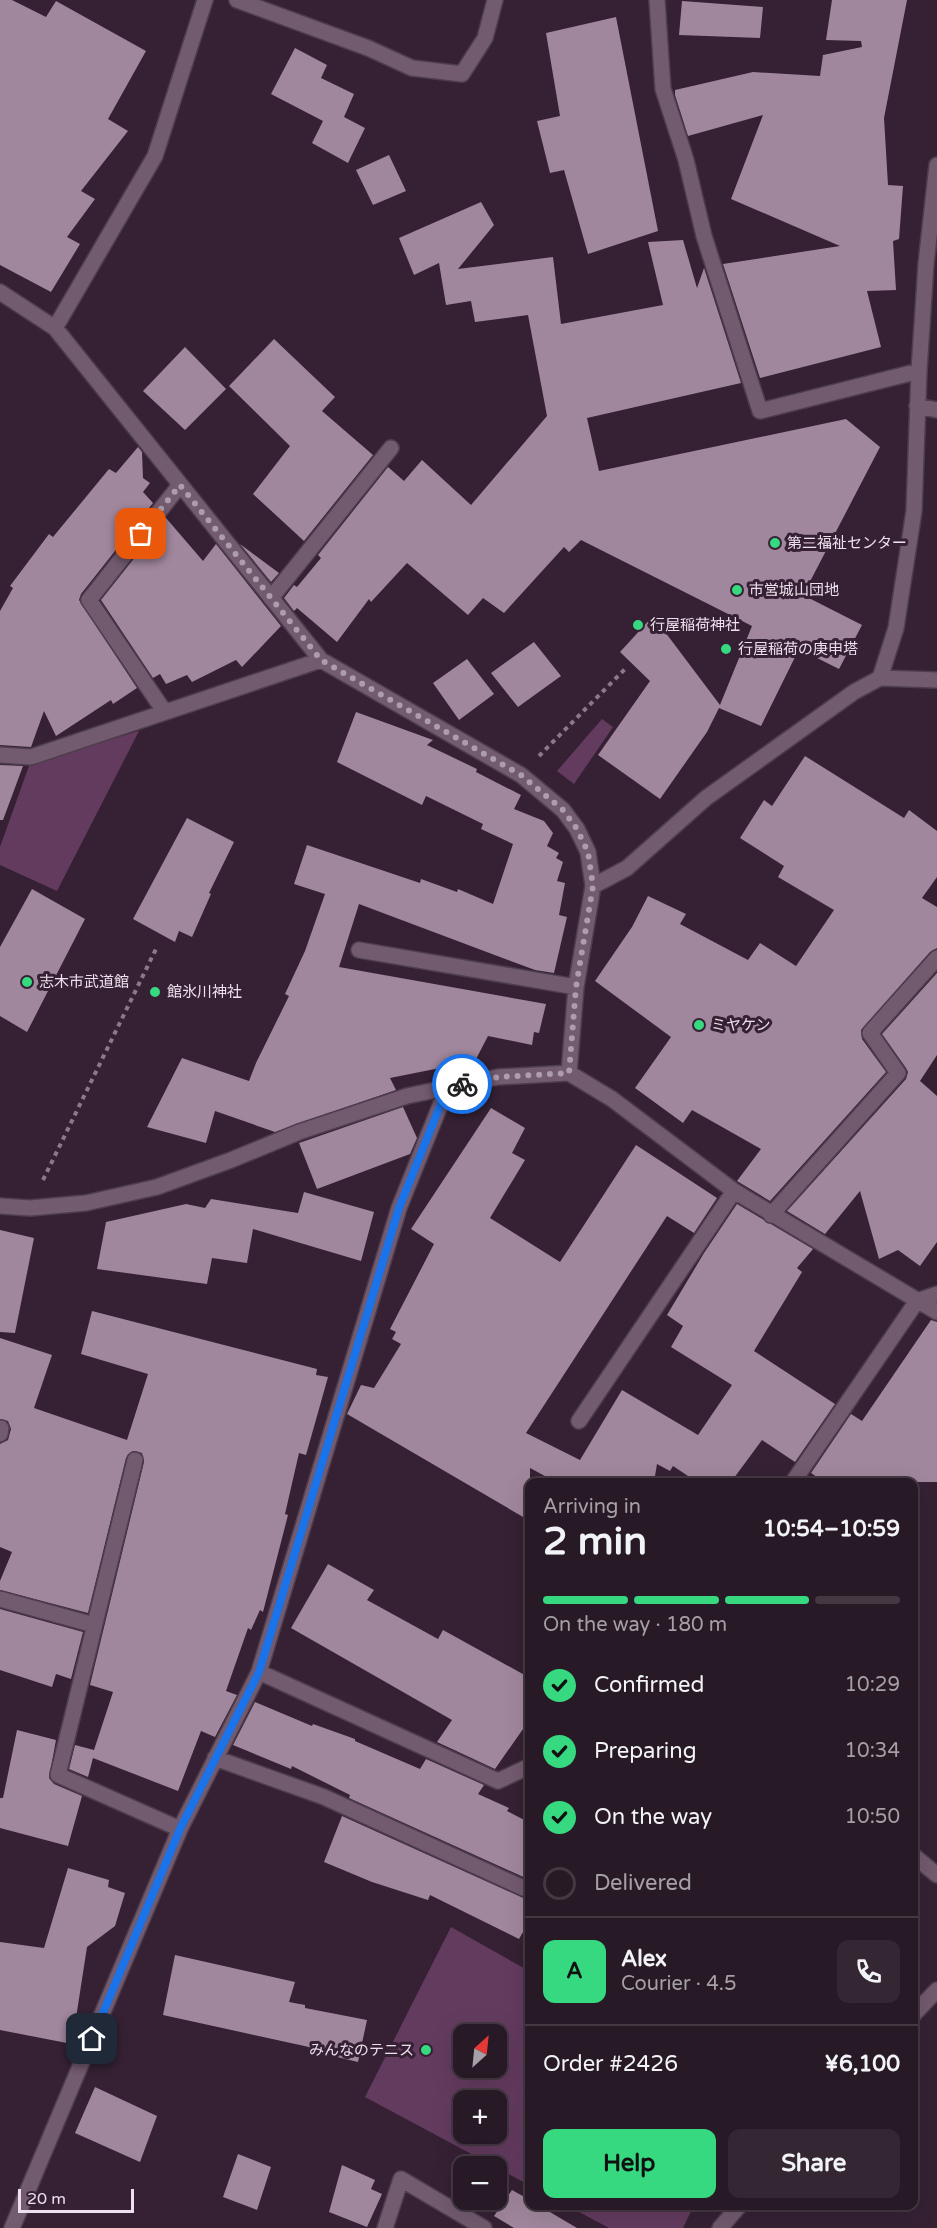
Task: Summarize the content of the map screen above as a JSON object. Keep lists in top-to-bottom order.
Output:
{
  "places": [
    "第二福祉センター",
    "市営城山団地",
    "行屋稲荷神社",
    "行屋稲荷の庚申塔",
    "志木市武道館",
    "館氷川神社",
    "ミヤケン",
    "みんなのテニス"
  ],
  "scale_bar": "20 m",
  "north": "top right",
  "page": {
    "heading": ["2 min", "Arriving in", "10:54–10:59"],
    "panel": [
      "Alex",
      "Courier · 4.5",
      "Order #2426",
      "¥6,100"
    ],
    "bar": "On the way · 180 m",
    "list": [
      ["Confirmed", "10:29"],
      ["Preparing", "10:34"],
      ["On the way", "10:50"],
      "Delivered"
    ],
    "round": "A",
    "map_buttons": ["+", "−"],
    "buttons": ["Help", "Share"],
    "scale": "20 m"
  }
}
